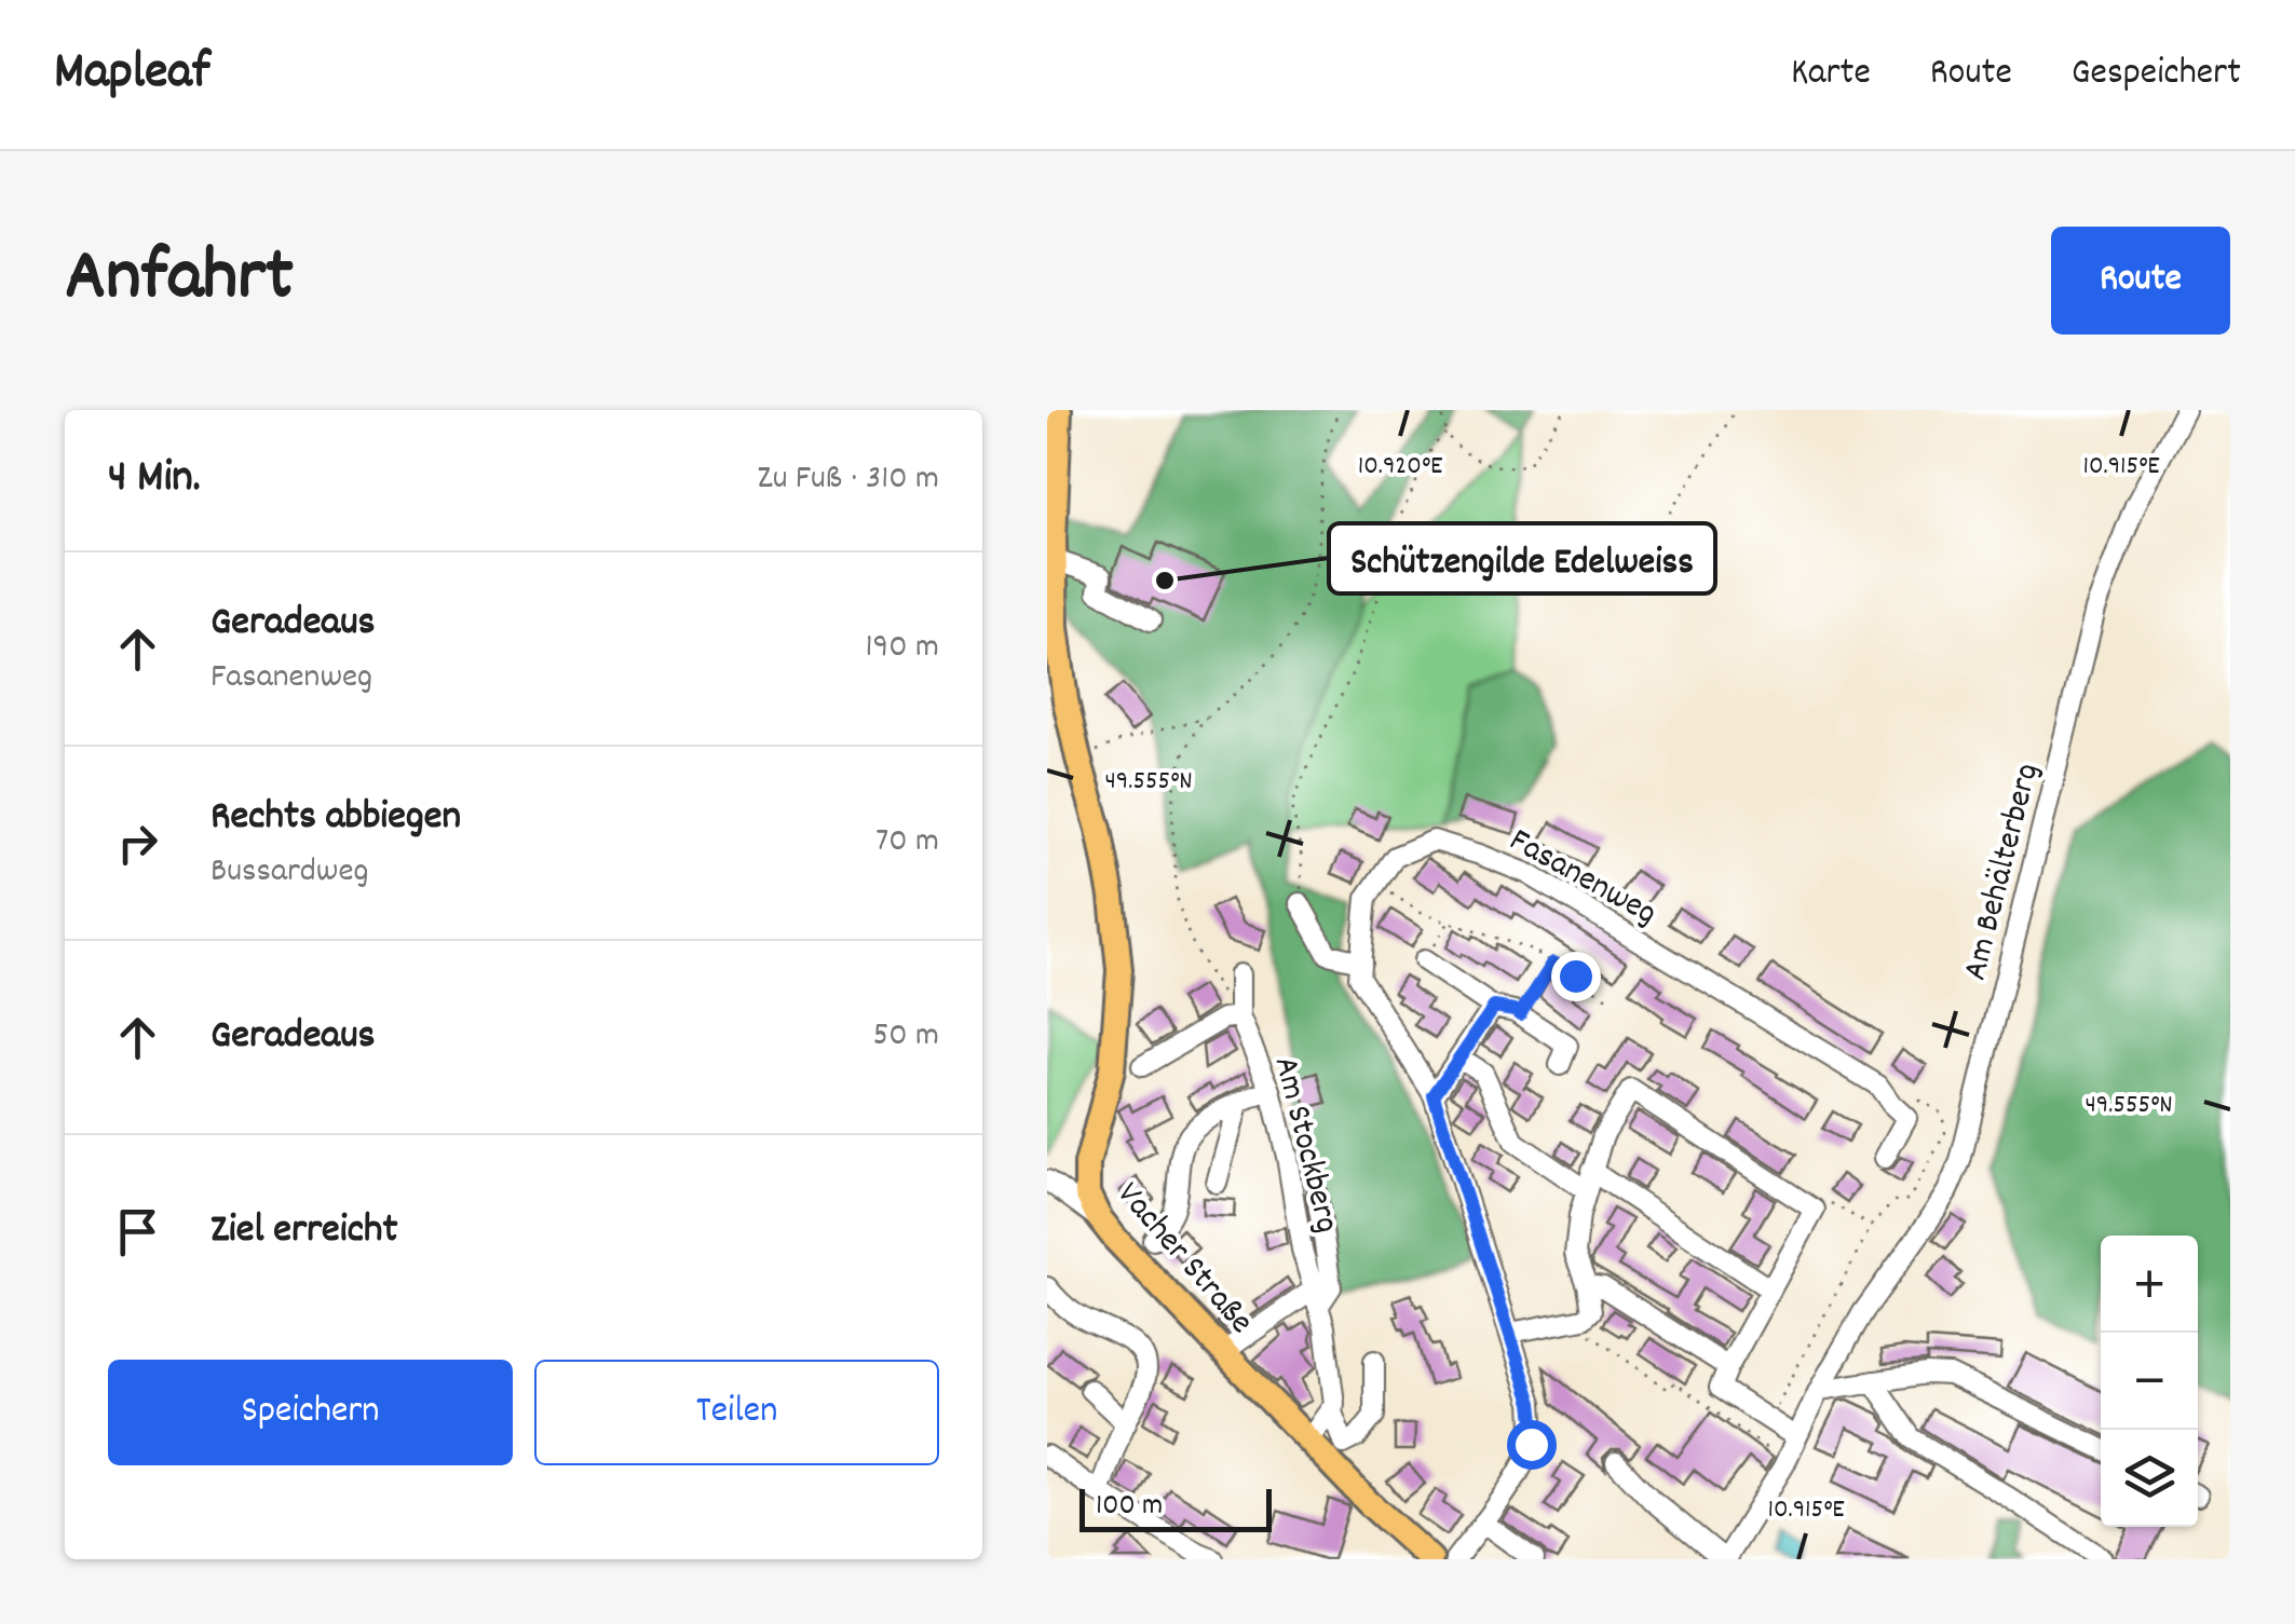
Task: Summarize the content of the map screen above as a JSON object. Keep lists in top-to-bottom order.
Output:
{
  "streets": {
    "main road": ["Vacher Straße"],
    "street": ["Am Behälterberg", "Fasanenweg", "Am Stockberg"]
  },
  "places": ["Schützengilde Edelweiss"],
  "scale_bar": "100 m",
  "page": {
    "header": "Mapleaf",
    "nav": ["Karte", "Route", "Gespeichert"],
    "title": "Anfahrt",
    "buttons": [
      "Route",
      ["Speichern", "Teilen"]
    ],
    "heading": ["4 Min.", "Zu Fuß · 310 m"],
    "list": [
      ["Geradeaus", "Fasanenweg", "190 m"],
      ["Rechts abbiegen", "Bussardweg", "70 m"],
      ["Geradeaus", "50 m"],
      "Ziel erreicht"
    ],
    "map_buttons": ["+", "−"],
    "scale": "100 m"
  },
  "coordinates": ["10.920°E", "10.915°E", "49.555°N"]
}
